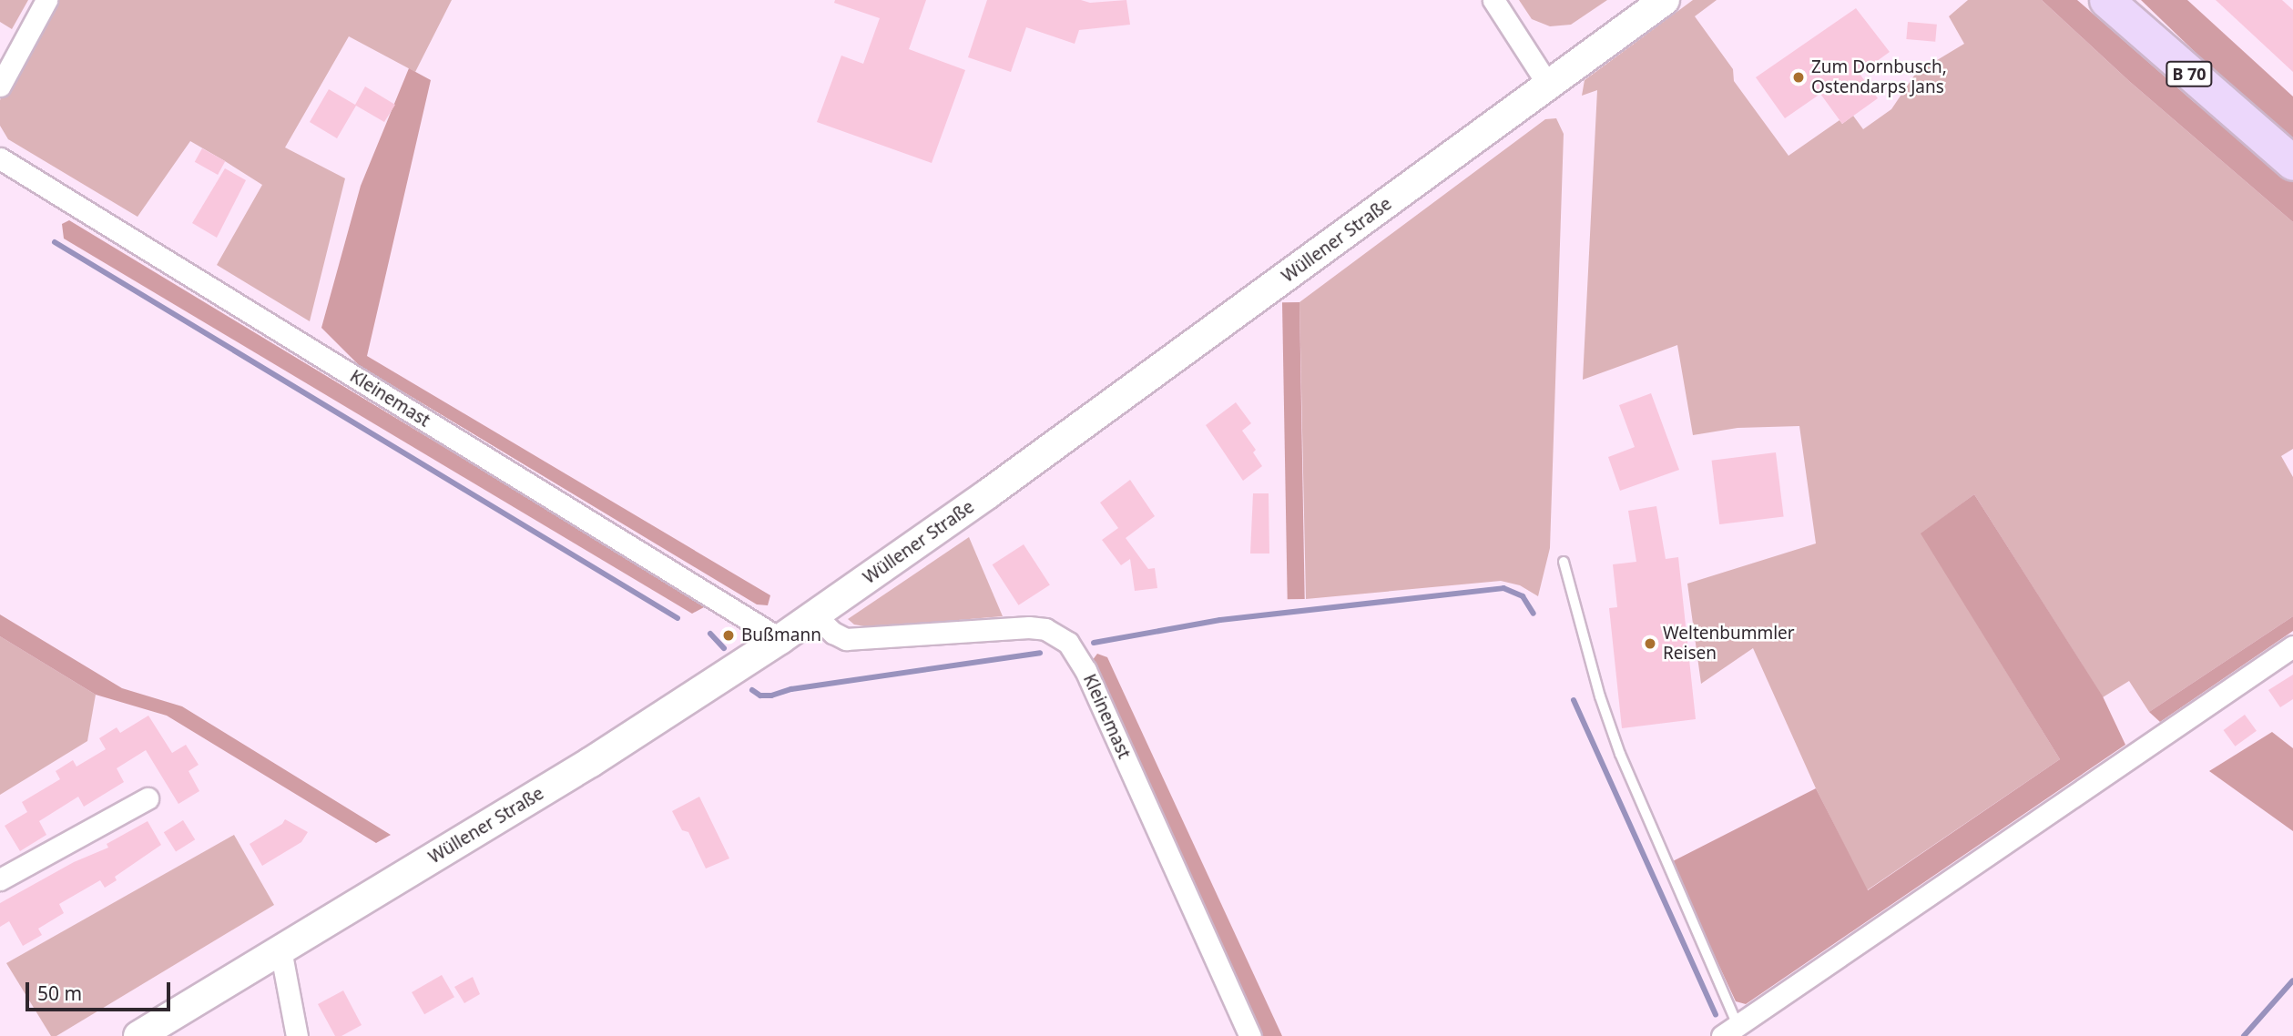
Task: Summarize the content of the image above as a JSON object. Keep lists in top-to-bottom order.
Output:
{
  "streets": {
    "main road": ["B 70", "Wüllener Straße"],
    "street": ["Kleinemast"]
  },
  "crossings": [
    ["Wüllener Straße", "Kleinemast"]
  ],
  "places": ["Zum Dornbusch, Ostendarps Jans", "Bußmann", "Weltenbummler Reisen"],
  "scale_bar": "50 m"
}
